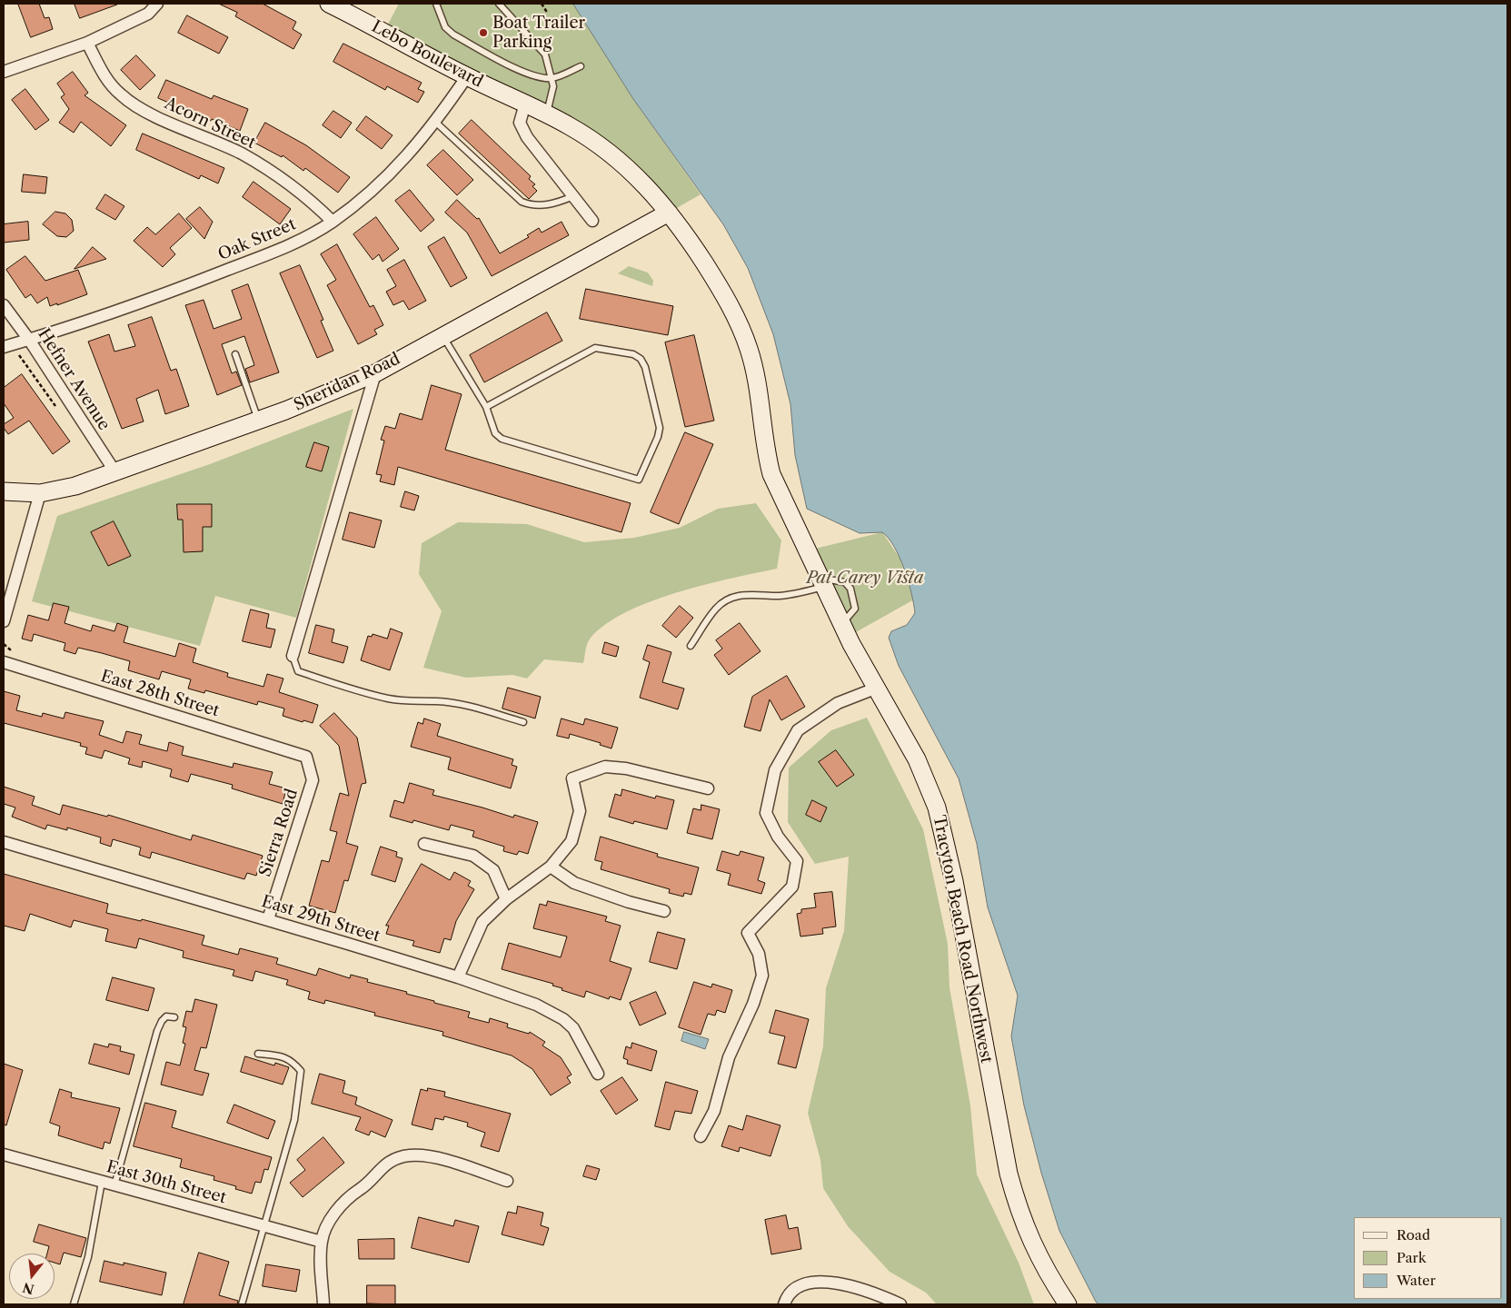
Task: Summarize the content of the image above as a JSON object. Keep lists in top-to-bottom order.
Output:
{
  "streets": {
    "main road": ["Lebo Boulevard", "Sheridan Road", "Tracyton Beach Road Northwest"],
    "street": [
      "Acorn Street",
      "Oak Street",
      "Hefner Avenue",
      "East 28th Street",
      "Sierra Road",
      "East 29th Street",
      "East 30th Street"
    ]
  },
  "crossings": [
    ["Lebo Boulevard", "Oak Street"],
    ["Lebo Boulevard", "Sheridan Road"],
    ["Lebo Boulevard", "Tracyton Beach Road Northwest"],
    ["Acorn Street", "Oak Street"],
    ["Oak Street", "Hefner Avenue"],
    ["Hefner Avenue", "Sheridan Road"],
    ["Sheridan Road", "Tracyton Beach Road Northwest"],
    ["East 28th Street", "Sierra Road"],
    ["Sierra Road", "East 29th Street"]
  ],
  "parks": ["Pat Carey Vista"],
  "places": ["Boat Trailer Parking"],
  "legend": ["Road", "Park", "Water"],
  "north": "bottom"
}
